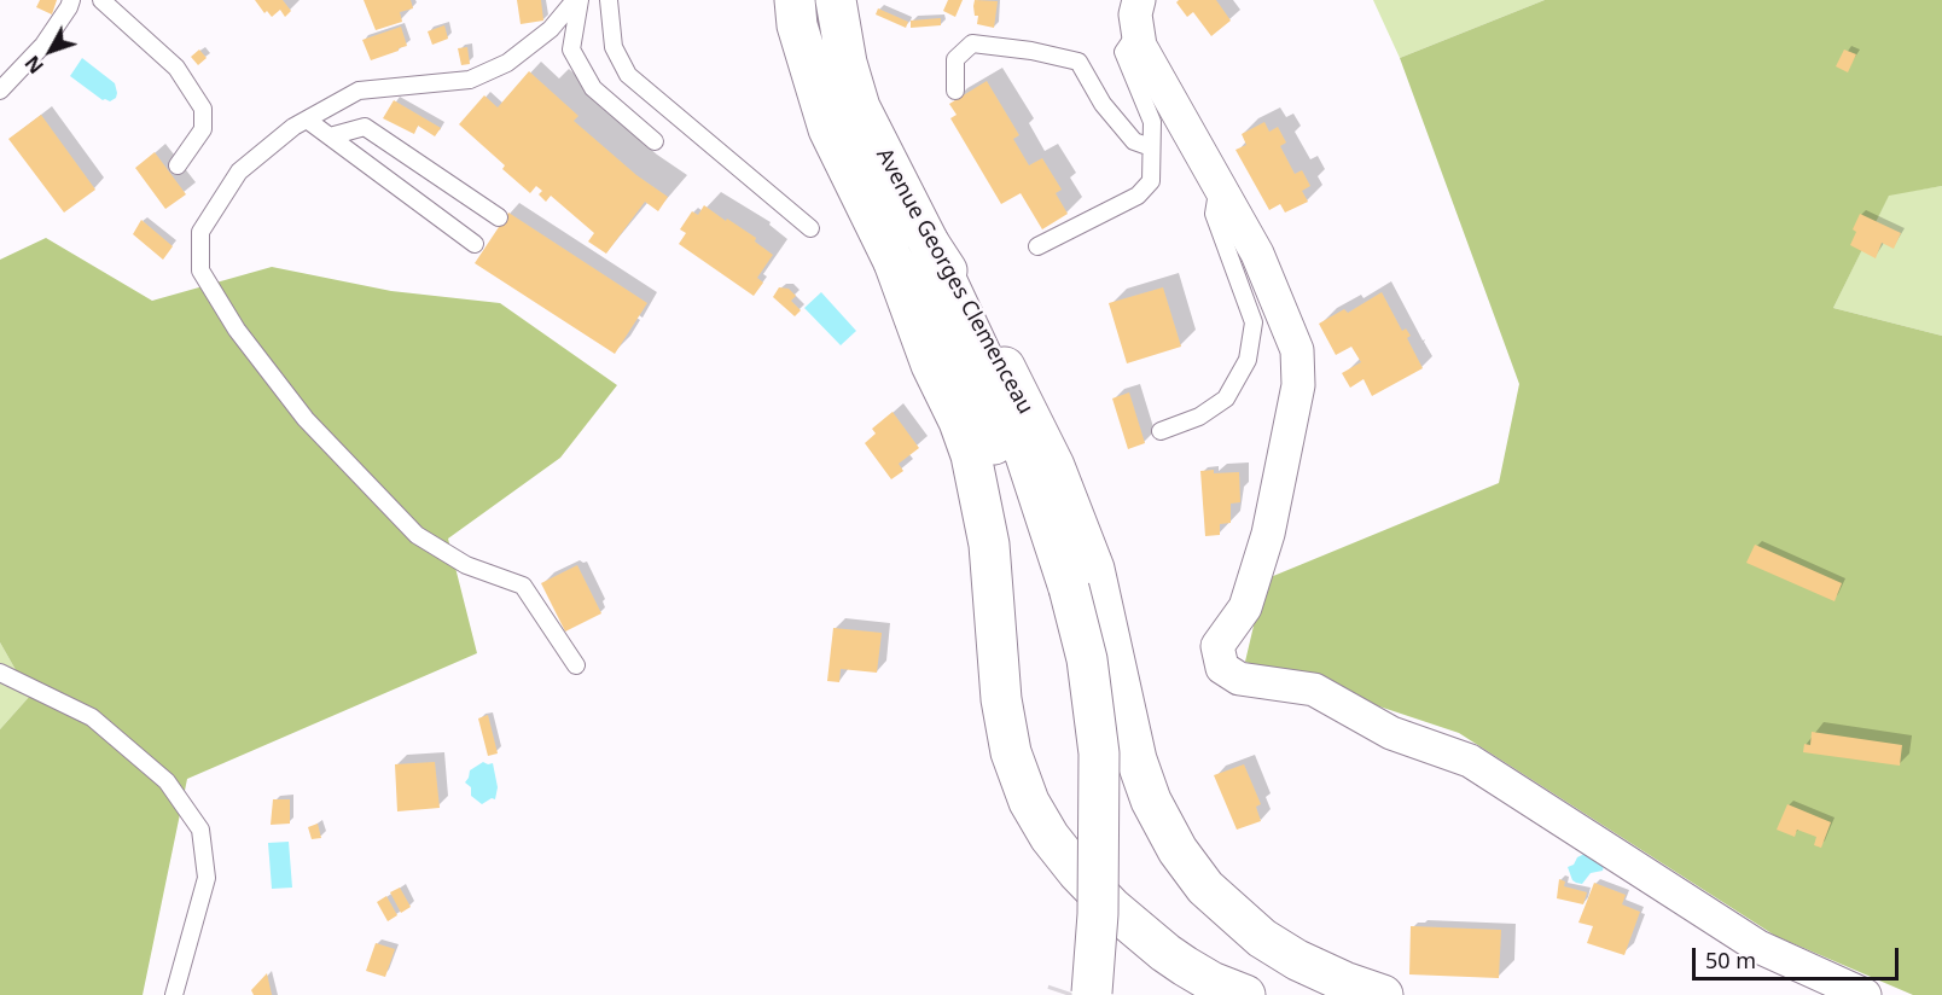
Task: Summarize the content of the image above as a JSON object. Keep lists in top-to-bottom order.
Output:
{
  "streets": {
    "main road": ["Avenue Georges Clemenceau"]
  },
  "scale_bar": "50 m",
  "north": "bottom left"
}
